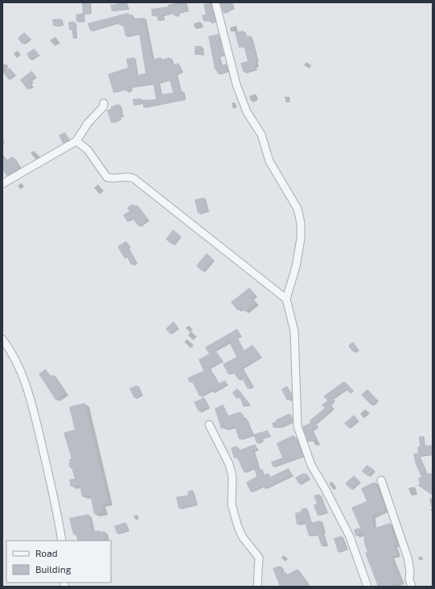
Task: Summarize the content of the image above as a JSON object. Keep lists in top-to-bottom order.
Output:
{
  "legend": ["Road", "Building"]
}
